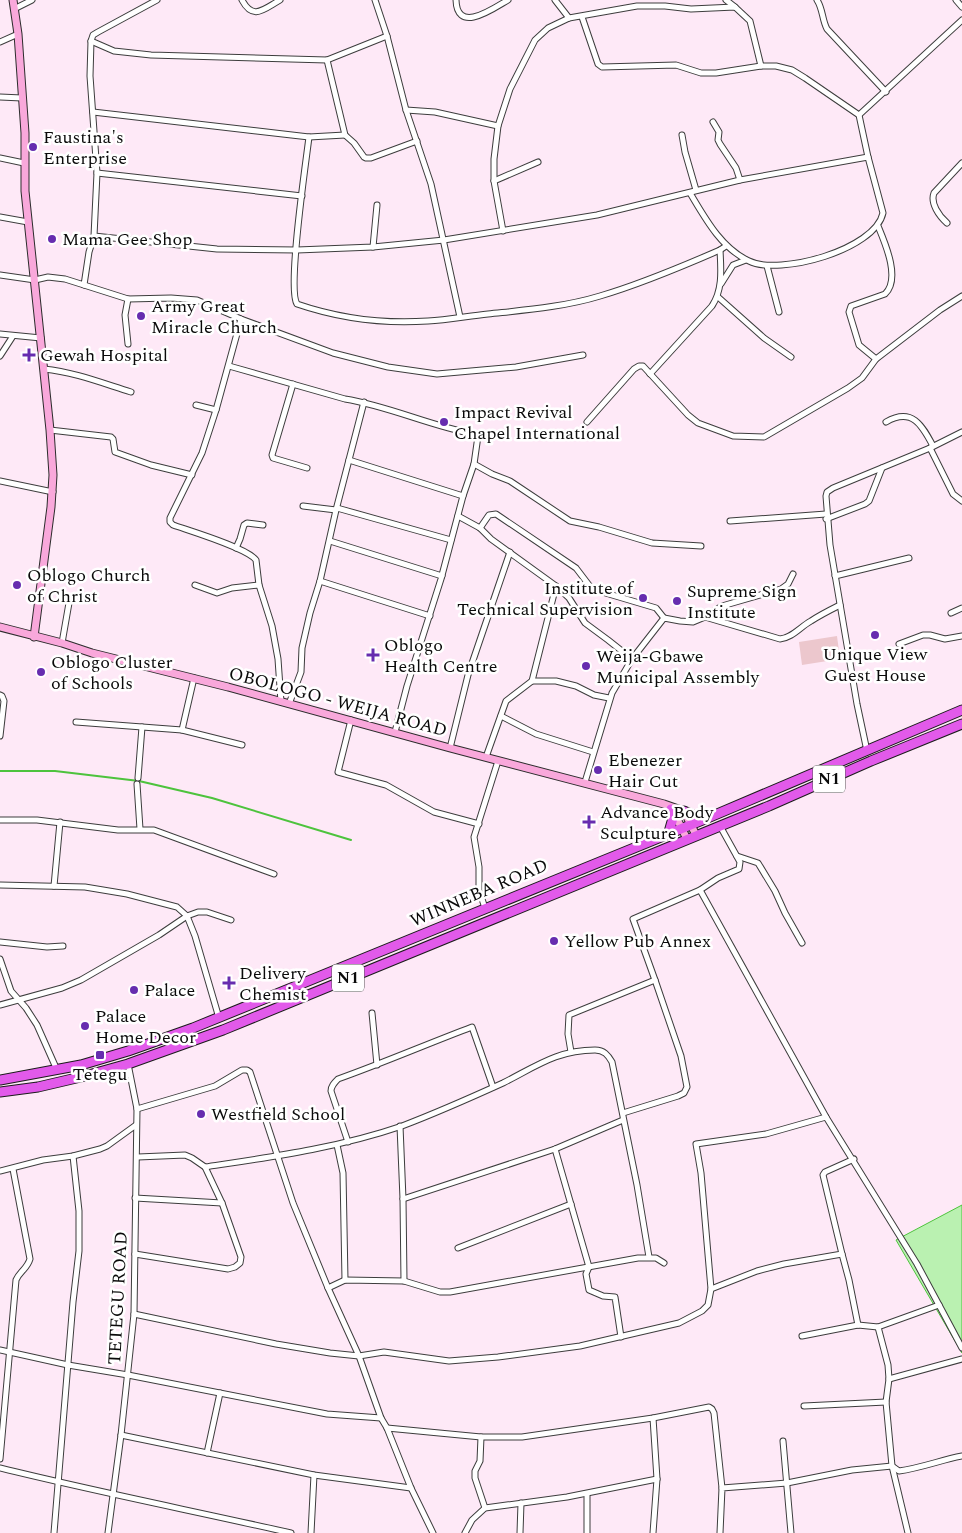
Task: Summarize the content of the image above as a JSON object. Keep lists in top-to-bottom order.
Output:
{
  "streets": {
    "highway": ["N1", "WINNEBA ROAD"],
    "street": ["OBOLOGO - WEIJA ROAD", "TETEGU ROAD"]
  },
  "crossings": [
    ["WINNEBA ROAD", "TETEGU ROAD"]
  ],
  "places": {
    "other": [
      "Faustina's Enterprise",
      "Mama Gee Shop",
      "Army Great Miracle Church",
      "Impact Revival Chapel International",
      "Oblogo Church of Christ",
      "Institute of Technical Supervision",
      "Supreme Sign Institute",
      "Unique View Guest House",
      "Weija-Gbawe Municipal Assembly",
      "Oblogo Cluster of Schools",
      "Ebenezer Hair Cut",
      "Yellow Pub Annex",
      "Palace",
      "Palace Home Decor",
      "Westfield School"
    ],
    "health": [
      "Gewah Hospital",
      "Oblogo Health Centre",
      "Advance Body Sculpture",
      "Delivery Chemist"
    ],
    "transit": ["Tetegu"]
  }
}
